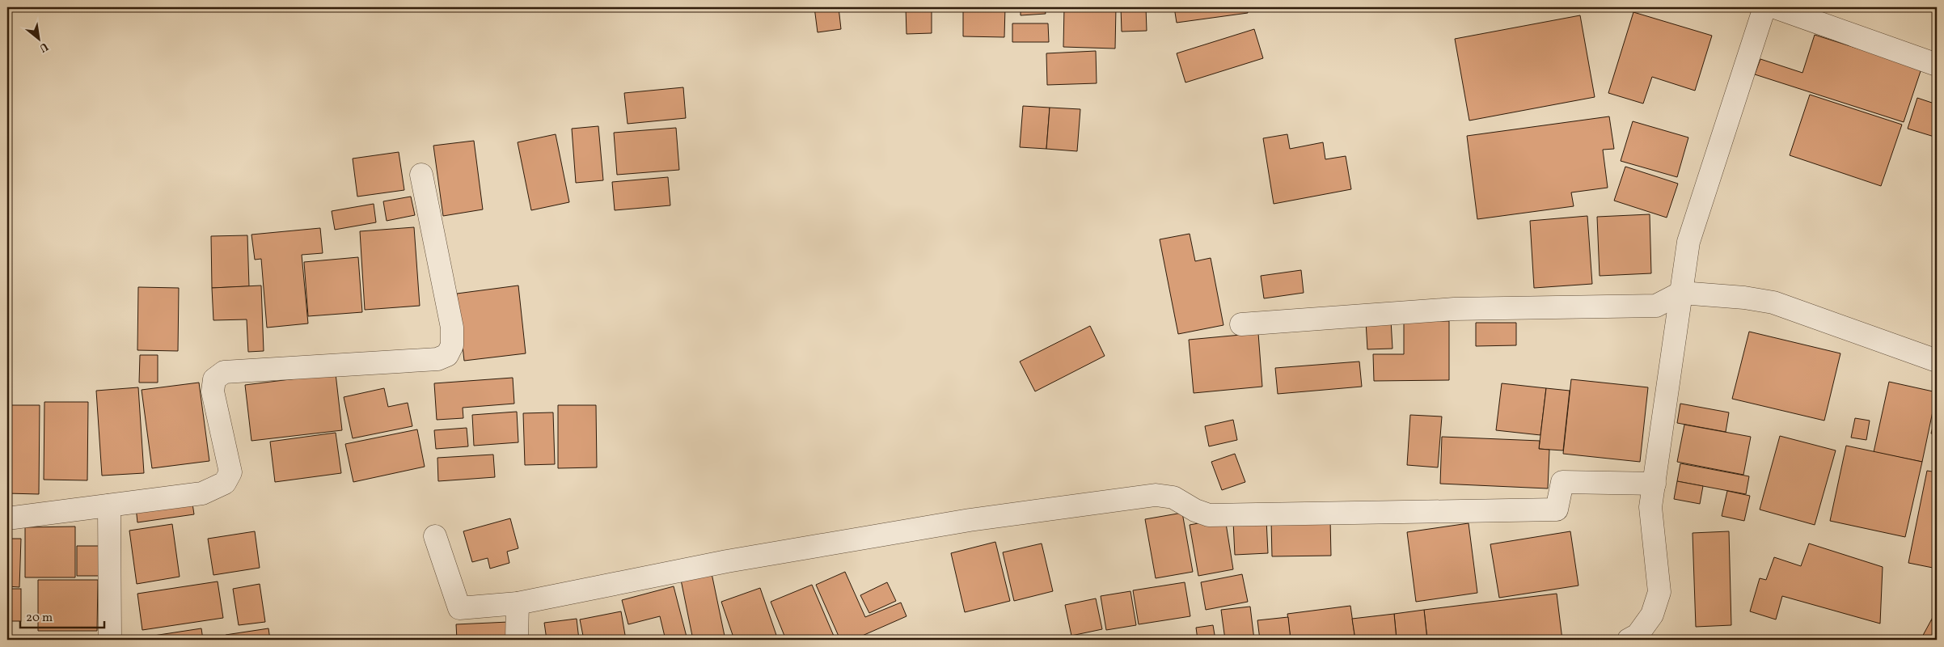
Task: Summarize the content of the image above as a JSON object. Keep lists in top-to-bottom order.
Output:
{
  "scale_bar": "20 m",
  "north": "bottom right"
}
